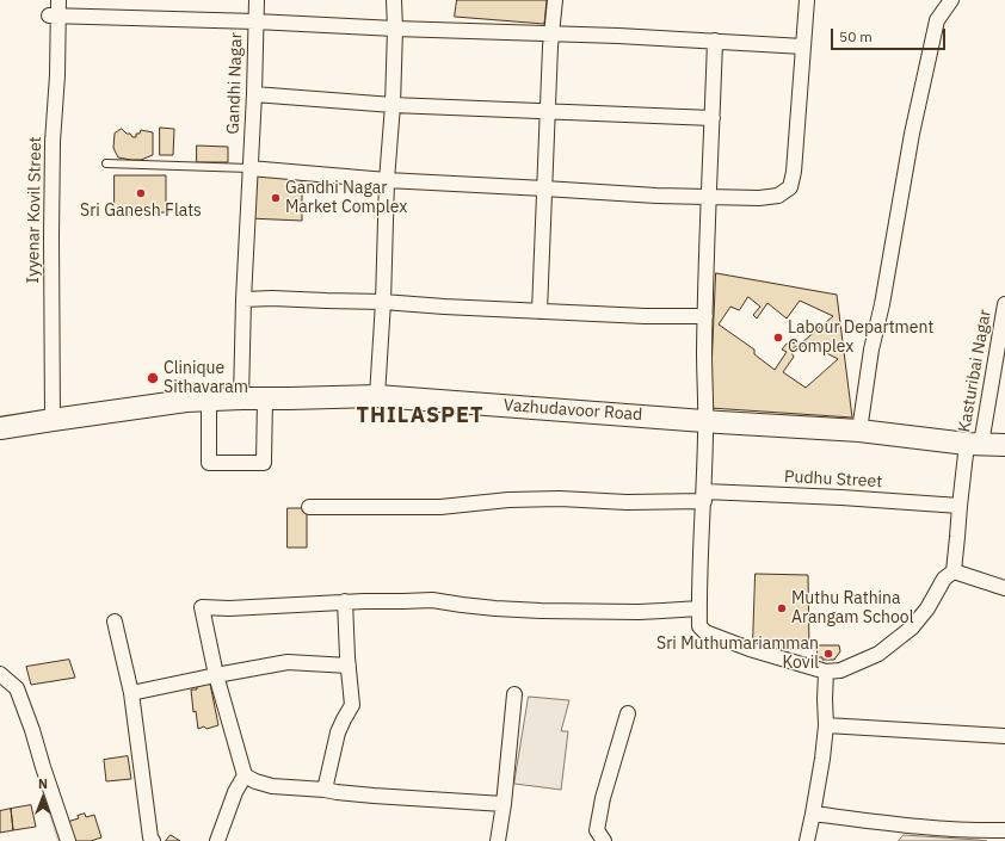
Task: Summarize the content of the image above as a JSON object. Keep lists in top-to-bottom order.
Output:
{
  "streets": {
    "main road": ["Vazhudavoor Road"],
    "street": [
      "Gandhi Nagar",
      "Iyyenar Kovil Street",
      "Kasturibai Nagar",
      "Pudhu Street"
    ]
  },
  "crossings": [
    ["Gandhi Nagar", "Vazhudavoor Road"],
    ["Iyyenar Kovil Street", "Vazhudavoor Road"],
    ["Kasturibai Nagar", "Vazhudavoor Road"],
    ["Kasturibai Nagar", "Pudhu Street"]
  ],
  "districts": ["THILASPET"],
  "places": [
    "Sri Ganesh Flats",
    "Gandhi Nagar Market Complex",
    "Labour Department Complex",
    "Clinique Sithavaram",
    "Muthu Rathina Arangam School",
    "Sri Muthumariamman Kovil"
  ],
  "scale_bar": "50 m",
  "north": "top"
}
